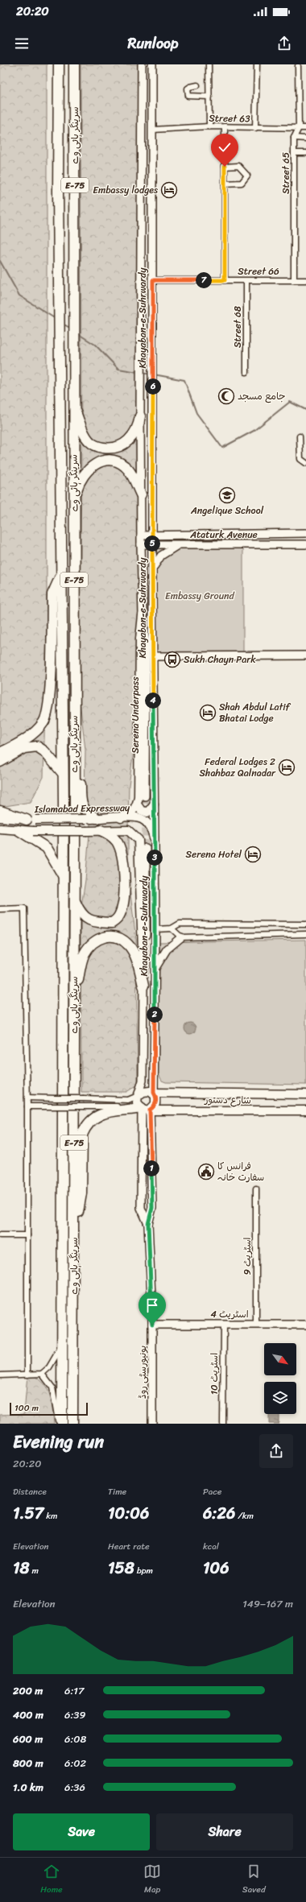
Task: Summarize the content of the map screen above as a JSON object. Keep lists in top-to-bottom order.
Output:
{
  "streets": {
    "highway": ["سرینگر ہائی وے", "E-75"],
    "main road": [
      "Khayaban-e-Suhrwardy",
      "Ataturk Avenue",
      "Serena Underpass",
      "Islamabad Expressway",
      "شارع دستور",
      "اسٹریٹ 4",
      "یونیورسٹی روڈ"
    ],
    "street": [
      "Street 63",
      "Street 65",
      "Street 66",
      "Street 68",
      "اسٹریٹ 9",
      "اسٹریٹ 10"
    ]
  },
  "crossings": [
    ["Street 63", "Street 65"],
    ["Street 63", "Khayaban-e-Suhrwardy"],
    ["Street 65", "Street 66"],
    ["Street 66", "Khayaban-e-Suhrwardy"],
    ["Street 66", "Street 68"],
    ["Khayaban-e-Suhrwardy", "Ataturk Avenue"],
    ["Khayaban-e-Suhrwardy", "Serena Underpass"],
    ["Khayaban-e-Suhrwardy", "Islamabad Expressway"],
    ["Khayaban-e-Suhrwardy", "شارع دستور"],
    ["Khayaban-e-Suhrwardy", "یونیورسٹی روڈ"],
    ["شارع دستور", "یونیورسٹی روڈ"],
    ["اسٹریٹ 9", "اسٹریٹ 4"],
    ["اسٹریٹ 4", "یونیورسٹی روڈ"],
    ["اسٹریٹ 4", "اسٹریٹ 10"]
  ],
  "parks": ["Embassy Ground"],
  "places": {
    "hotel": [
      "Embassy lodges",
      "Shah Abdul Latif Bhatai Lodge",
      "Federal Lodges 2 Shahbaz Qalnadar",
      "Serena Hotel"
    ],
    "mosque": ["جامع مسجد"],
    "school or university": ["Angelique School"],
    "bus stop": ["Sukh Chayn Park"],
    "public building": ["فرانس کا سفارت خانہ"]
  },
  "scale_bar": "100 m",
  "north": "bottom right",
  "page": {
    "status": "20:20",
    "header": "Runloop",
    "pins": [
      "7",
      "6",
      "5",
      "4",
      "3",
      "2",
      "1"
    ],
    "scale": "100 m",
    "heading": ["Evening run", "20:20"],
    "stats": [
      ["Distance", "1.57 km"],
      ["Time", "10:06"],
      ["Pace", "6:26 /km"],
      ["Elevation", "18 m"],
      ["Heart rate", "158 bpm"],
      ["kcal", "106"]
    ],
    "chart": ["Elevation", "149–167 m"],
    "list": [
      {
        "name": "200 m",
        "note": "6:17"
      },
      {
        "name": "400 m",
        "note": "6:39"
      },
      {
        "name": "600 m",
        "note": "6:08"
      },
      {
        "name": "800 m",
        "note": "6:02"
      },
      {
        "name": "1.0 km",
        "note": "6:36"
      }
    ],
    "buttons": ["Save", "Share"],
    "tabs": ["Home", "Map", "Saved"]
  }
}
